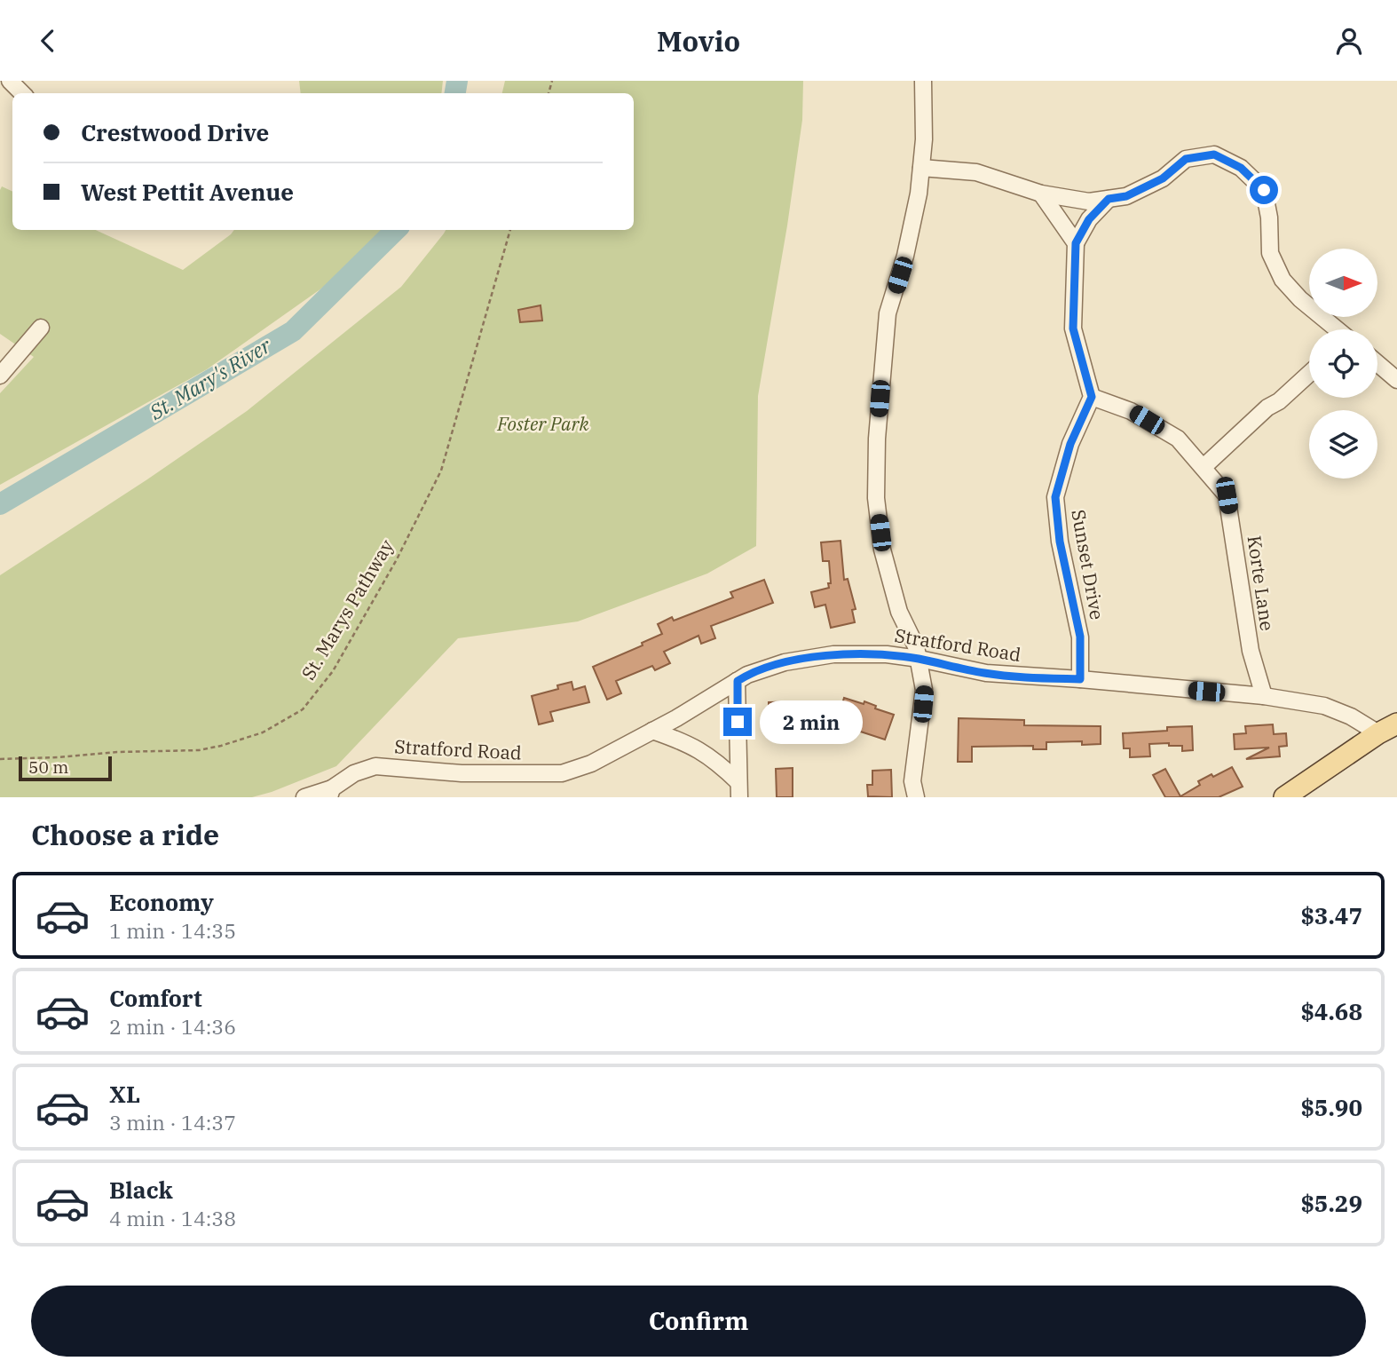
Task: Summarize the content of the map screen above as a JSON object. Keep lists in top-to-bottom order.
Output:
{
  "streets": {
    "street": ["Sunset Drive", "Korte Lane", "Stratford Road"],
    "path": ["St. Marys Pathway"]
  },
  "crossings": [
    ["Sunset Drive", "Korte Lane"],
    ["Sunset Drive", "Stratford Road"],
    ["Korte Lane", "Stratford Road"]
  ],
  "water": ["St. Mary's River"],
  "parks": ["Foster Park"],
  "scale_bar": "50 m",
  "north": "right",
  "page": {
    "header": "Movio",
    "banner": ["Crestwood Drive", "West Pettit Avenue"],
    "bubble": "2 min",
    "scale": "50 m",
    "heading": "Choose a ride",
    "list": [
      {
        "name": "Economy",
        "note": "1 min · 14:35",
        "value": "$3.47"
      },
      {
        "name": "Comfort",
        "note": "2 min · 14:36",
        "value": "$4.68"
      },
      {
        "name": "XL",
        "note": "3 min · 14:37",
        "value": "$5.90"
      },
      {
        "name": "Black",
        "note": "4 min · 14:38",
        "value": "$5.29"
      }
    ],
    "buttons": "Confirm"
  }
}
